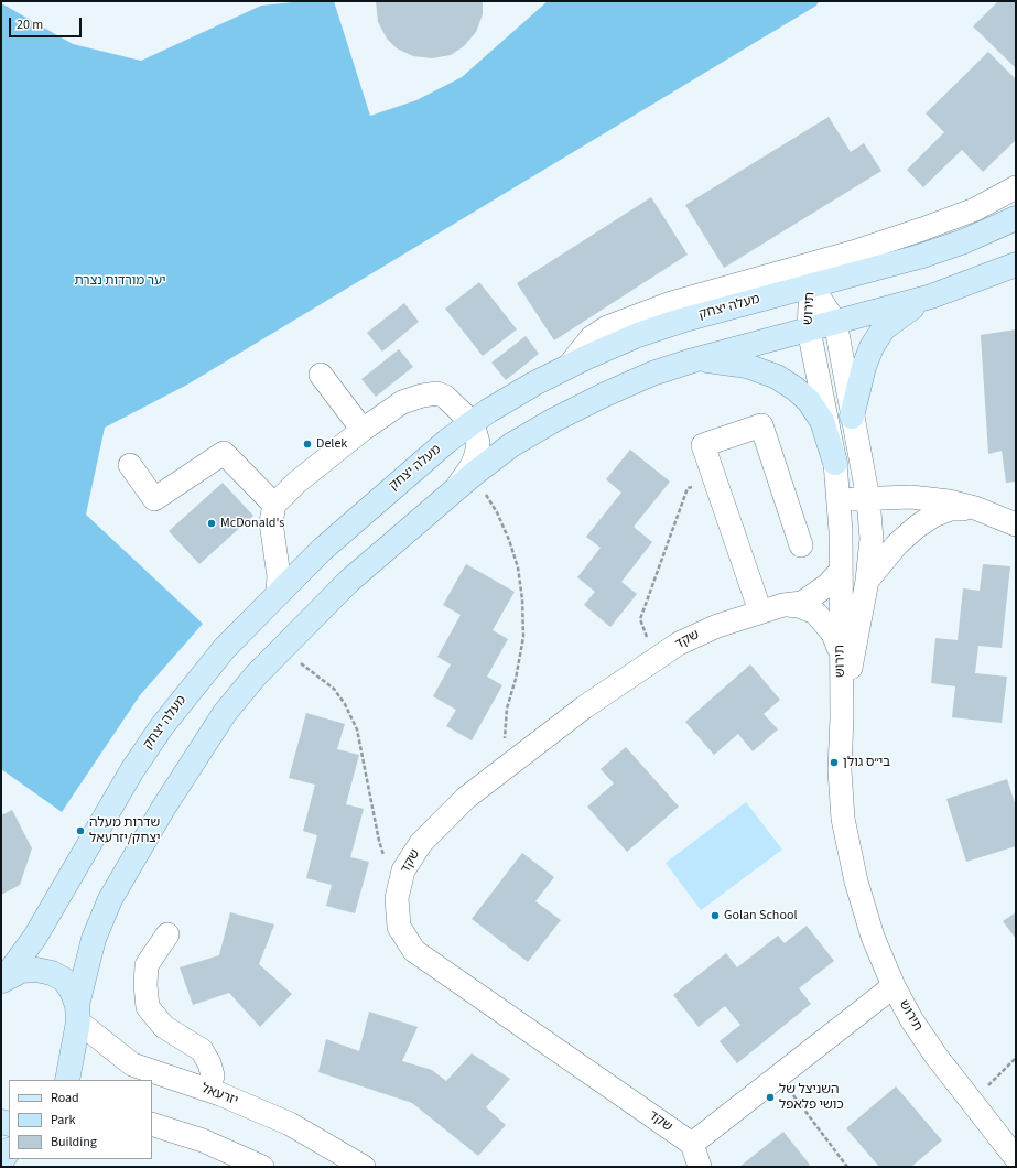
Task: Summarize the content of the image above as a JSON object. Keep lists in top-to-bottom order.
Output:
{
  "streets": {
    "main road": ["מעלה יצחק"],
    "street": ["תירוש", "שקד", "יזרעאל"]
  },
  "crossings": [
    ["מעלה יצחק", "תירוש"],
    ["תירוש", "שקד"]
  ],
  "parks": ["יער מורדות נצרת"],
  "places": [
    "Delek",
    "McDonald's",
    "בי״ס גולן",
    "שדרות מעלה יצחק/יזרעאל",
    "Golan School",
    "השניצל של כושי פלאפל"
  ],
  "legend": ["Road", "Park", "Building"],
  "scale_bar": "20 m"
}
